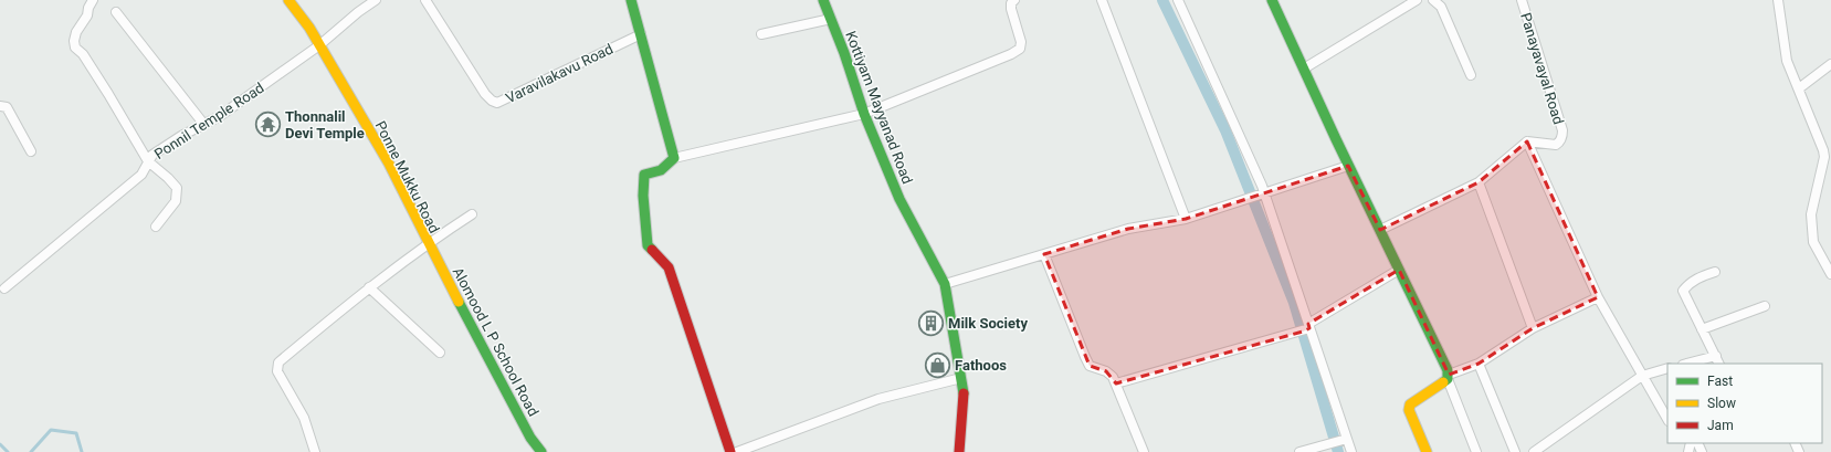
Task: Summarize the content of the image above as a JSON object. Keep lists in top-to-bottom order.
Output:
{
  "streets": {
    "street": [
      "Panayavayal Road",
      "Varavilakavu Road",
      "Kottiyam Mayyanad Road",
      "Ponnil Temple Road",
      "Ponne Mukku Road",
      "Alomood L P School Road"
    ]
  },
  "crossings": [
    ["Ponnil Temple Road", "Ponne Mukku Road"],
    ["Ponne Mukku Road", "Alomood L P School Road"]
  ],
  "places": {
    "temple": ["Thonnalil Devi Temple"],
    "building": ["Milk Society"],
    "shop": ["Fathoos"]
  },
  "legend": ["Fast", "Slow", "Jam"]
}
